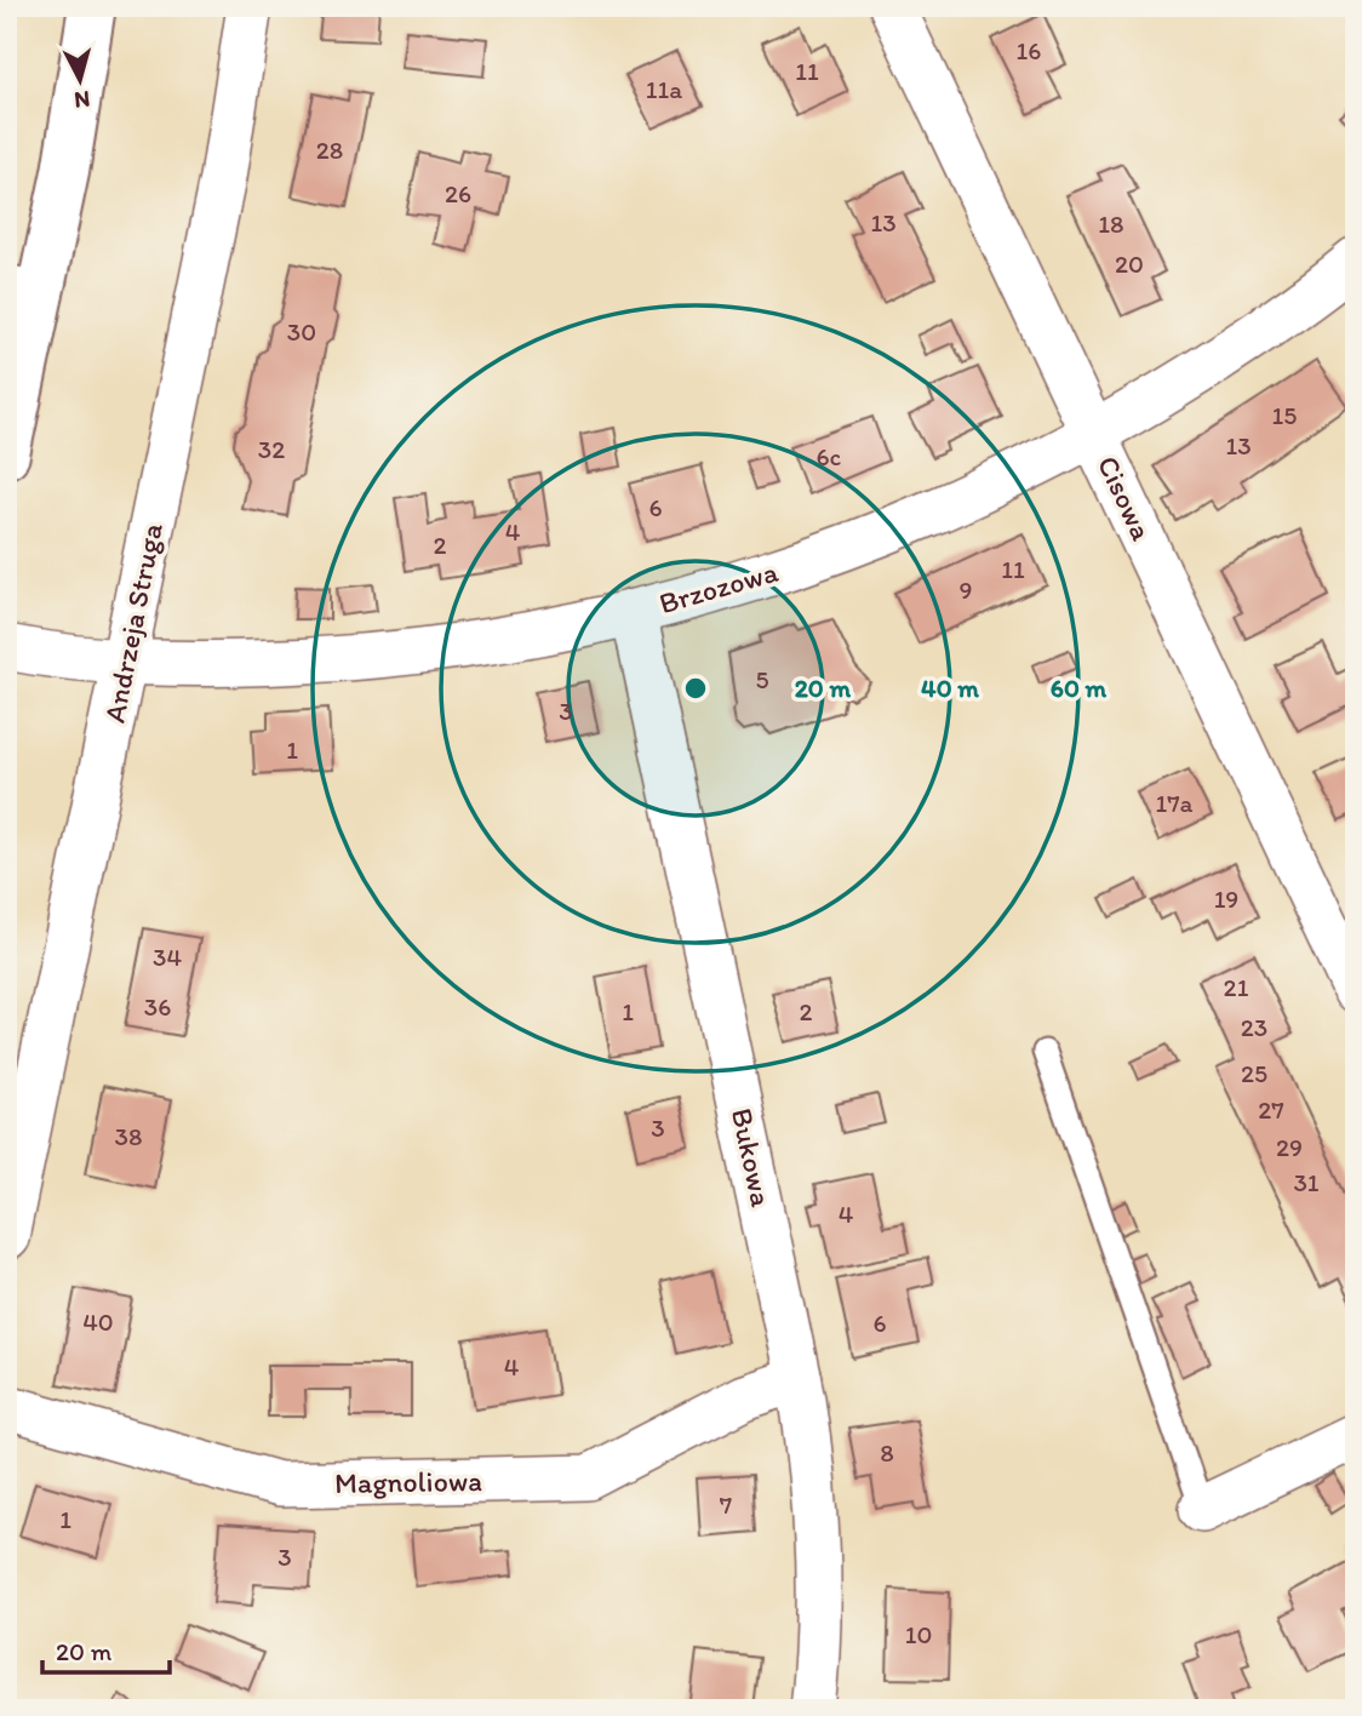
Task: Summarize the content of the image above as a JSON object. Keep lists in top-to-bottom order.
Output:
{
  "streets": {
    "street": [
      "Cisowa",
      "Brzozowa",
      "Andrzeja Struga",
      "Bukowa",
      "Magnoliowa"
    ]
  },
  "crossings": [
    ["Cisowa", "Brzozowa"],
    ["Brzozowa", "Andrzeja Struga"],
    ["Brzozowa", "Bukowa"],
    ["Bukowa", "Magnoliowa"]
  ],
  "house_numbers": [
    "16",
    "11",
    "11a",
    "28",
    "26",
    "13",
    "18",
    "20",
    "30",
    "15",
    "13",
    "32",
    "6c",
    "6",
    "4",
    "2",
    "11",
    "9",
    "5",
    "3",
    "1",
    "17a",
    "19",
    "34",
    "21",
    "36",
    "1",
    "2",
    "23",
    "25",
    "27",
    "3",
    "38",
    "29",
    "31",
    "4",
    "40",
    "6",
    "4",
    "8",
    "7",
    "1",
    "3",
    "10"
  ],
  "scale_bar": "20 m",
  "north": "bottom",
  "rings": ["20 m", "40 m", "60 m"]
}
